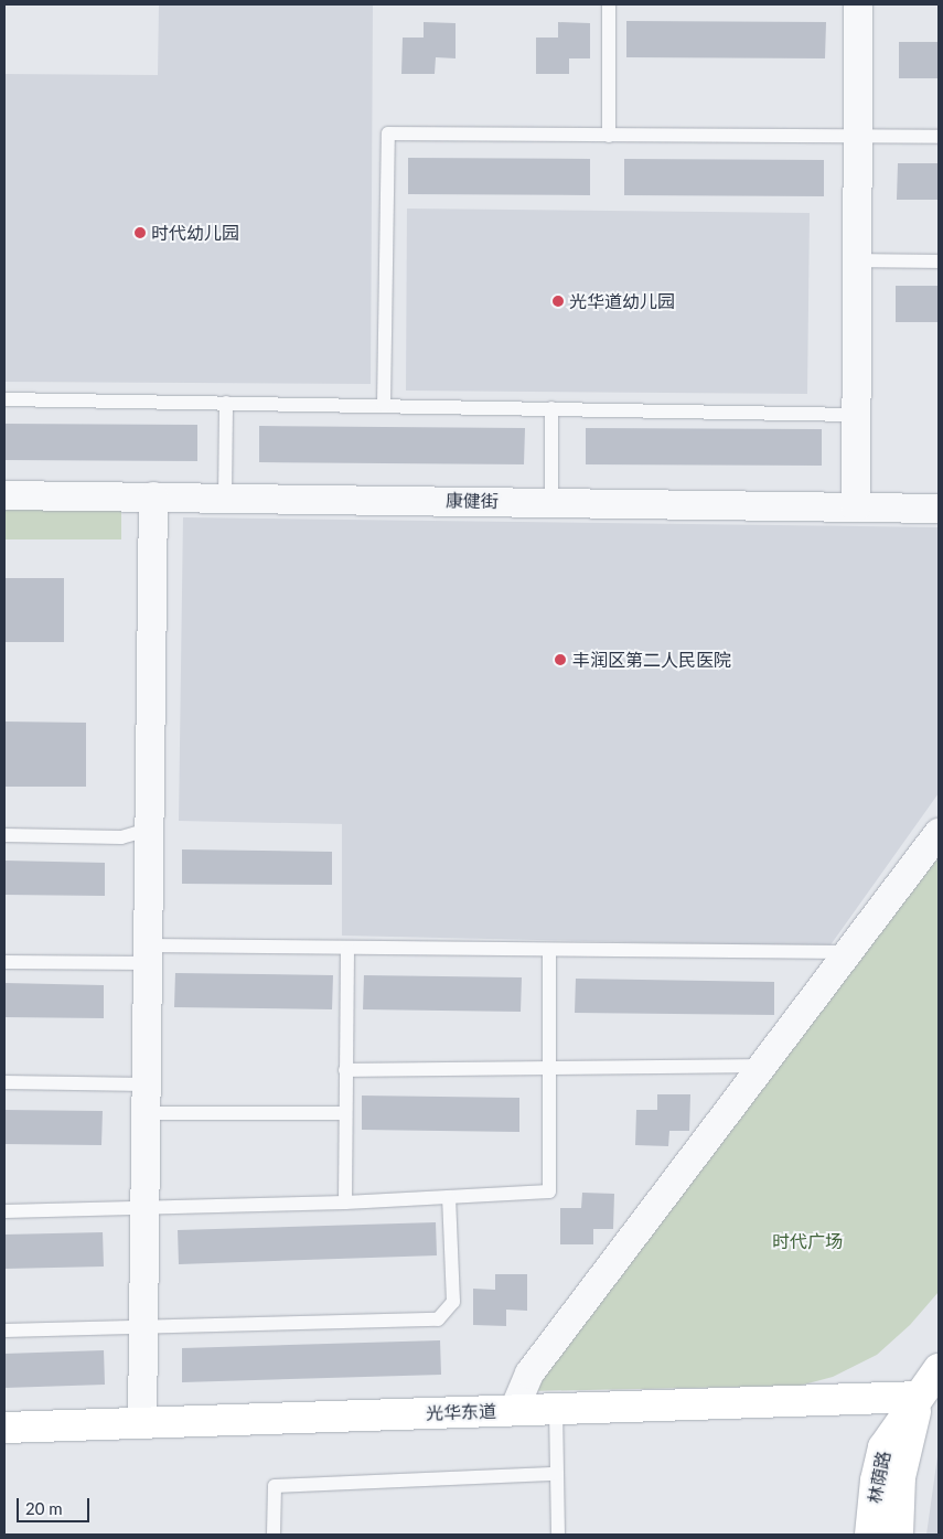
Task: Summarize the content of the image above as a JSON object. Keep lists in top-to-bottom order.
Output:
{
  "streets": {
    "main road": ["光华东道", "林荫路"],
    "street": ["康健街"]
  },
  "crossings": [
    ["光华东道", "林荫路"]
  ],
  "parks": ["时代广场"],
  "places": ["时代幼儿园", "光华道幼儿园", "丰润区第二人民医院"],
  "scale_bar": "20 m"
}
